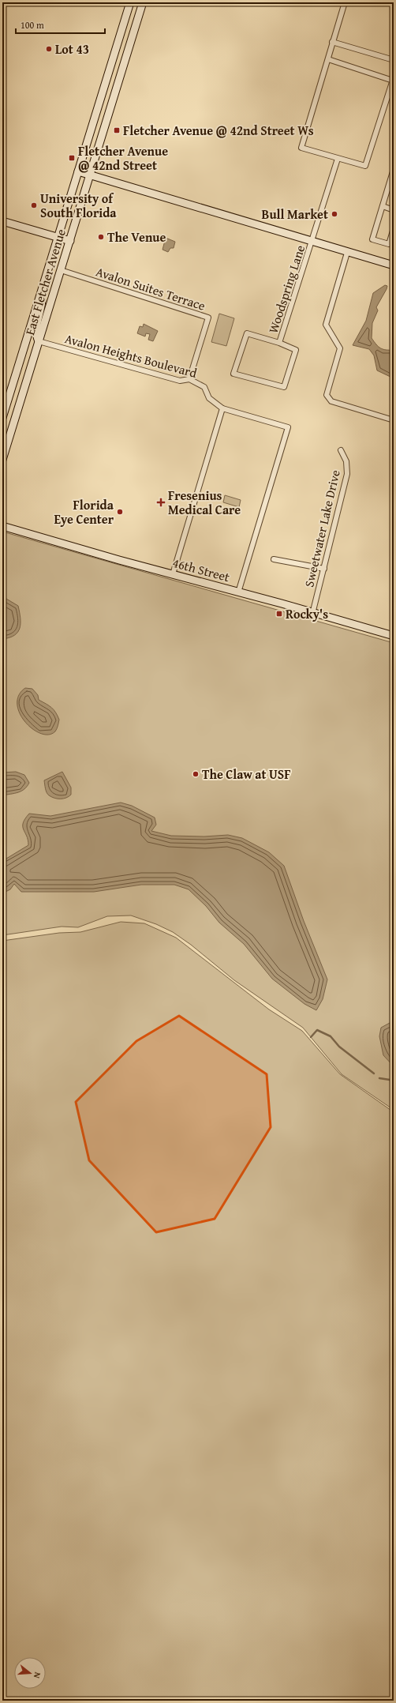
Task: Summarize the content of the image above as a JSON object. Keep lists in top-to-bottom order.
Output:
{
  "streets": {
    "main road": ["East Fletcher Avenue", "46th Street"],
    "street": [
      "Avalon Suites Terrace",
      "Woodspring Lane",
      "Avalon Heights Boulevard",
      "Sweetwater Lake Drive"
    ]
  },
  "crossings": [
    ["East Fletcher Avenue", "Avalon Suites Terrace"],
    ["East Fletcher Avenue", "Avalon Heights Boulevard"],
    ["Avalon Suites Terrace", "Avalon Heights Boulevard"],
    ["Sweetwater Lake Drive", "46th Street"]
  ],
  "places": {
    "other": [
      "Lot 43",
      "University of South Florida",
      "Bull Market",
      "The Venue",
      "Florida Eye Center",
      "The Claw at USF"
    ],
    "transit": ["Fletcher Avenue @ 42nd Street Ws", "Fletcher Avenue @ 42nd Street", "Rocky's"],
    "health": ["Fresenius Medical Care"]
  },
  "scale_bar": "100 m",
  "north": "right"
}
